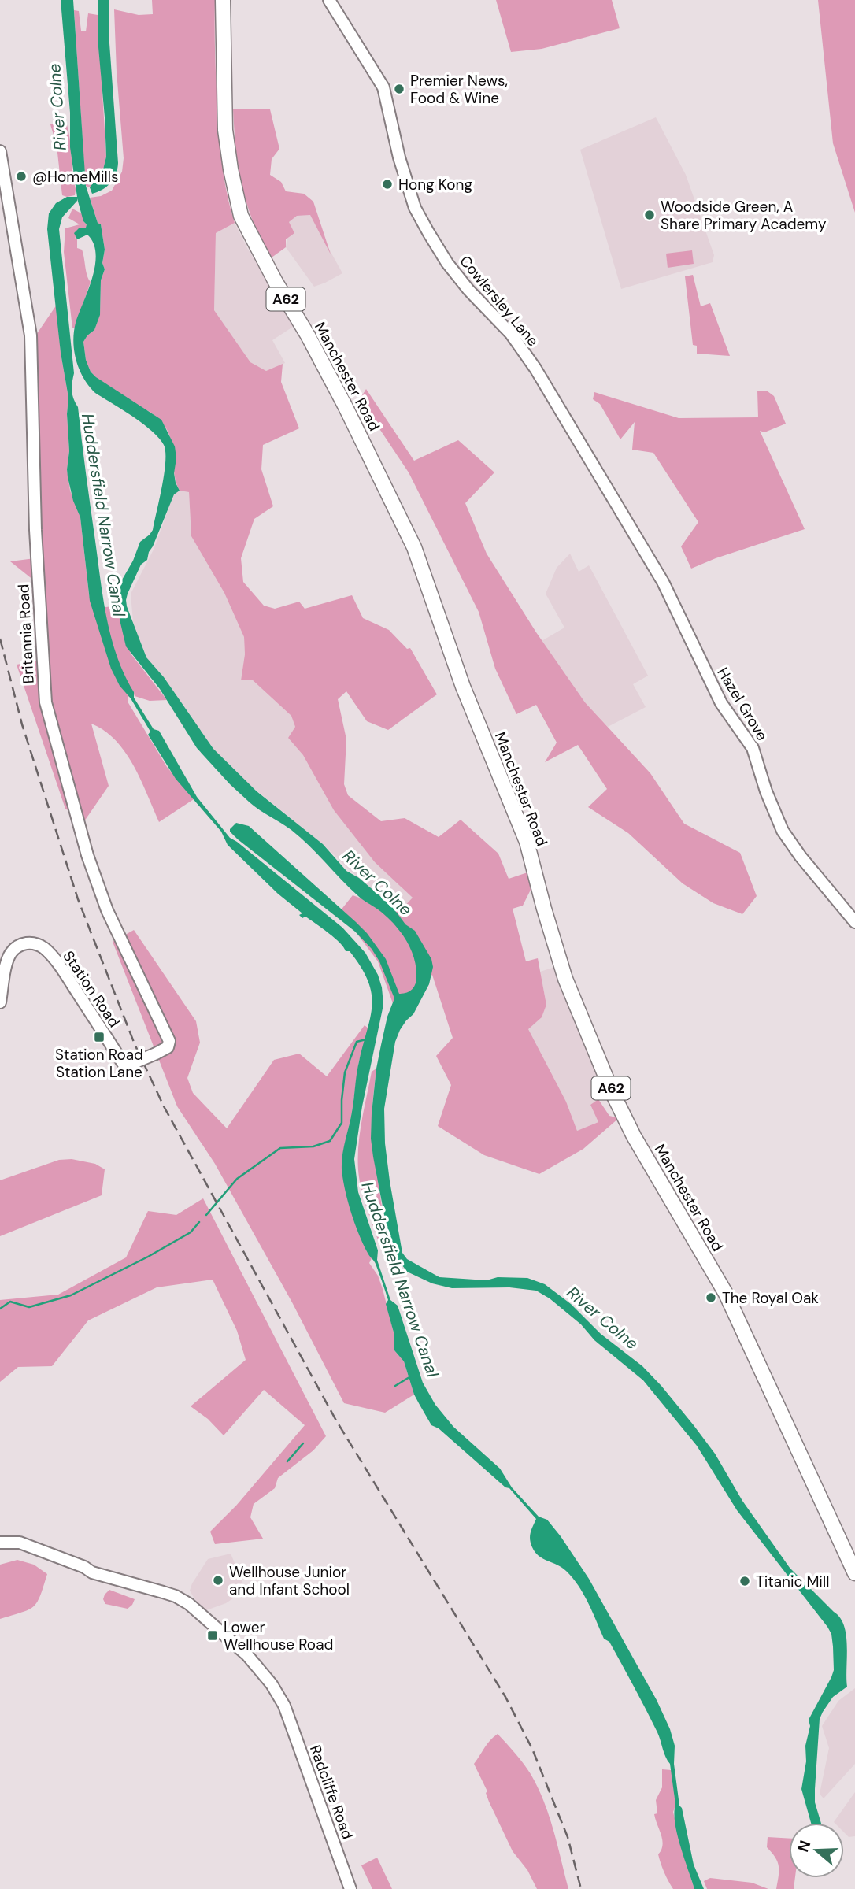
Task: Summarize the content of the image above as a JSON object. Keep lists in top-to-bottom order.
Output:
{
  "streets": {
    "main road": ["A62", "Manchester Road"],
    "street": [
      "Cowlersley Lane",
      "Britannia Road",
      "Hazel Grove",
      "Station Road",
      "Radcliffe Road"
    ]
  },
  "crossings": [
    ["Cowlersley Lane", "Hazel Grove"],
    ["Britannia Road", "Station Road"]
  ],
  "water": ["River Colne", "Huddersfield Narrow Canal"],
  "places": {
    "other": [
      "Premier News, Food & Wine",
      "@HomeMills",
      "Hong Kong",
      "Woodside Green, A Share Primary Academy",
      "The Royal Oak",
      "Wellhouse Junior and Infant School",
      "Titanic Mill"
    ],
    "transit": ["Station Road Station Lane", "Lower Wellhouse Road"]
  },
  "north": "left"
}
